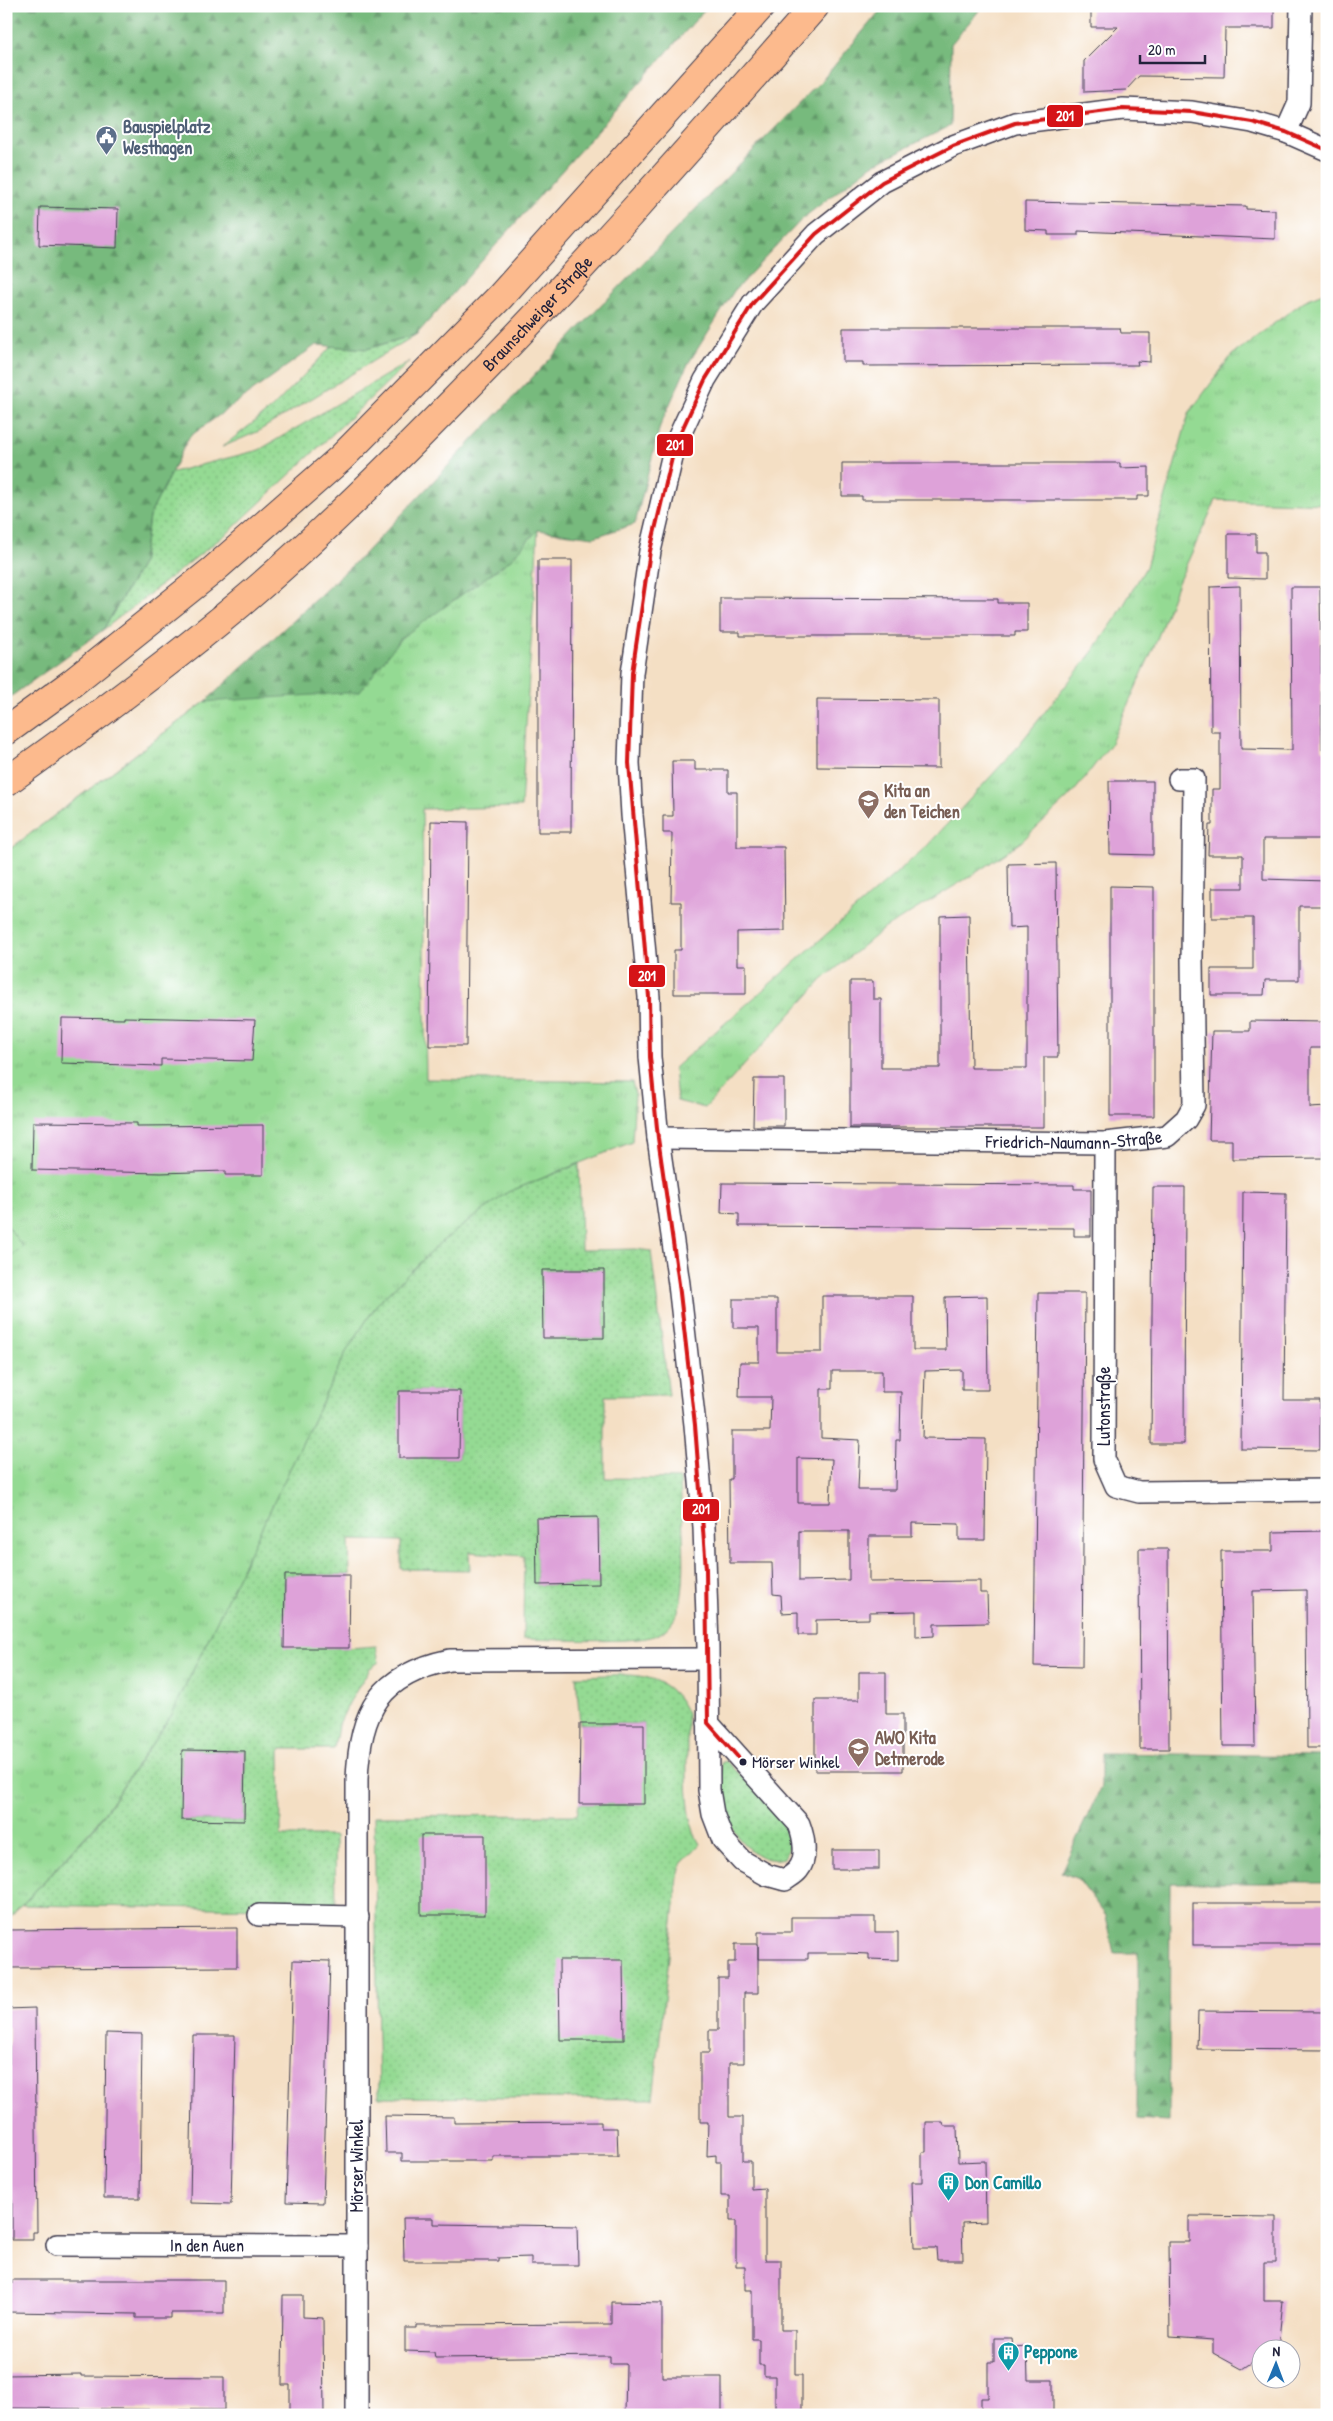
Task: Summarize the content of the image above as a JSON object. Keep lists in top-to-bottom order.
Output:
{
  "streets": {
    "highway": ["Braunschweiger Straße"],
    "street": [
      "Friedrich-Naumann-Straße",
      "Lutonstraße",
      "Mörser Winkel",
      "In den Auen"
    ]
  },
  "crossings": [
    ["Friedrich-Naumann-Straße", "Lutonstraße"],
    ["Mörser Winkel", "In den Auen"]
  ],
  "places": {
    "public building": ["Bauspielplatz Westhagen"],
    "school or university": ["Kita an den Teichen", "AWO Kita Detmerode"],
    "other": ["Mörser Winkel"],
    "building": ["Don Camillo", "Peppone"]
  },
  "lines": ["transit line 201"],
  "scale_bar": "20 m",
  "north": "top"
}
